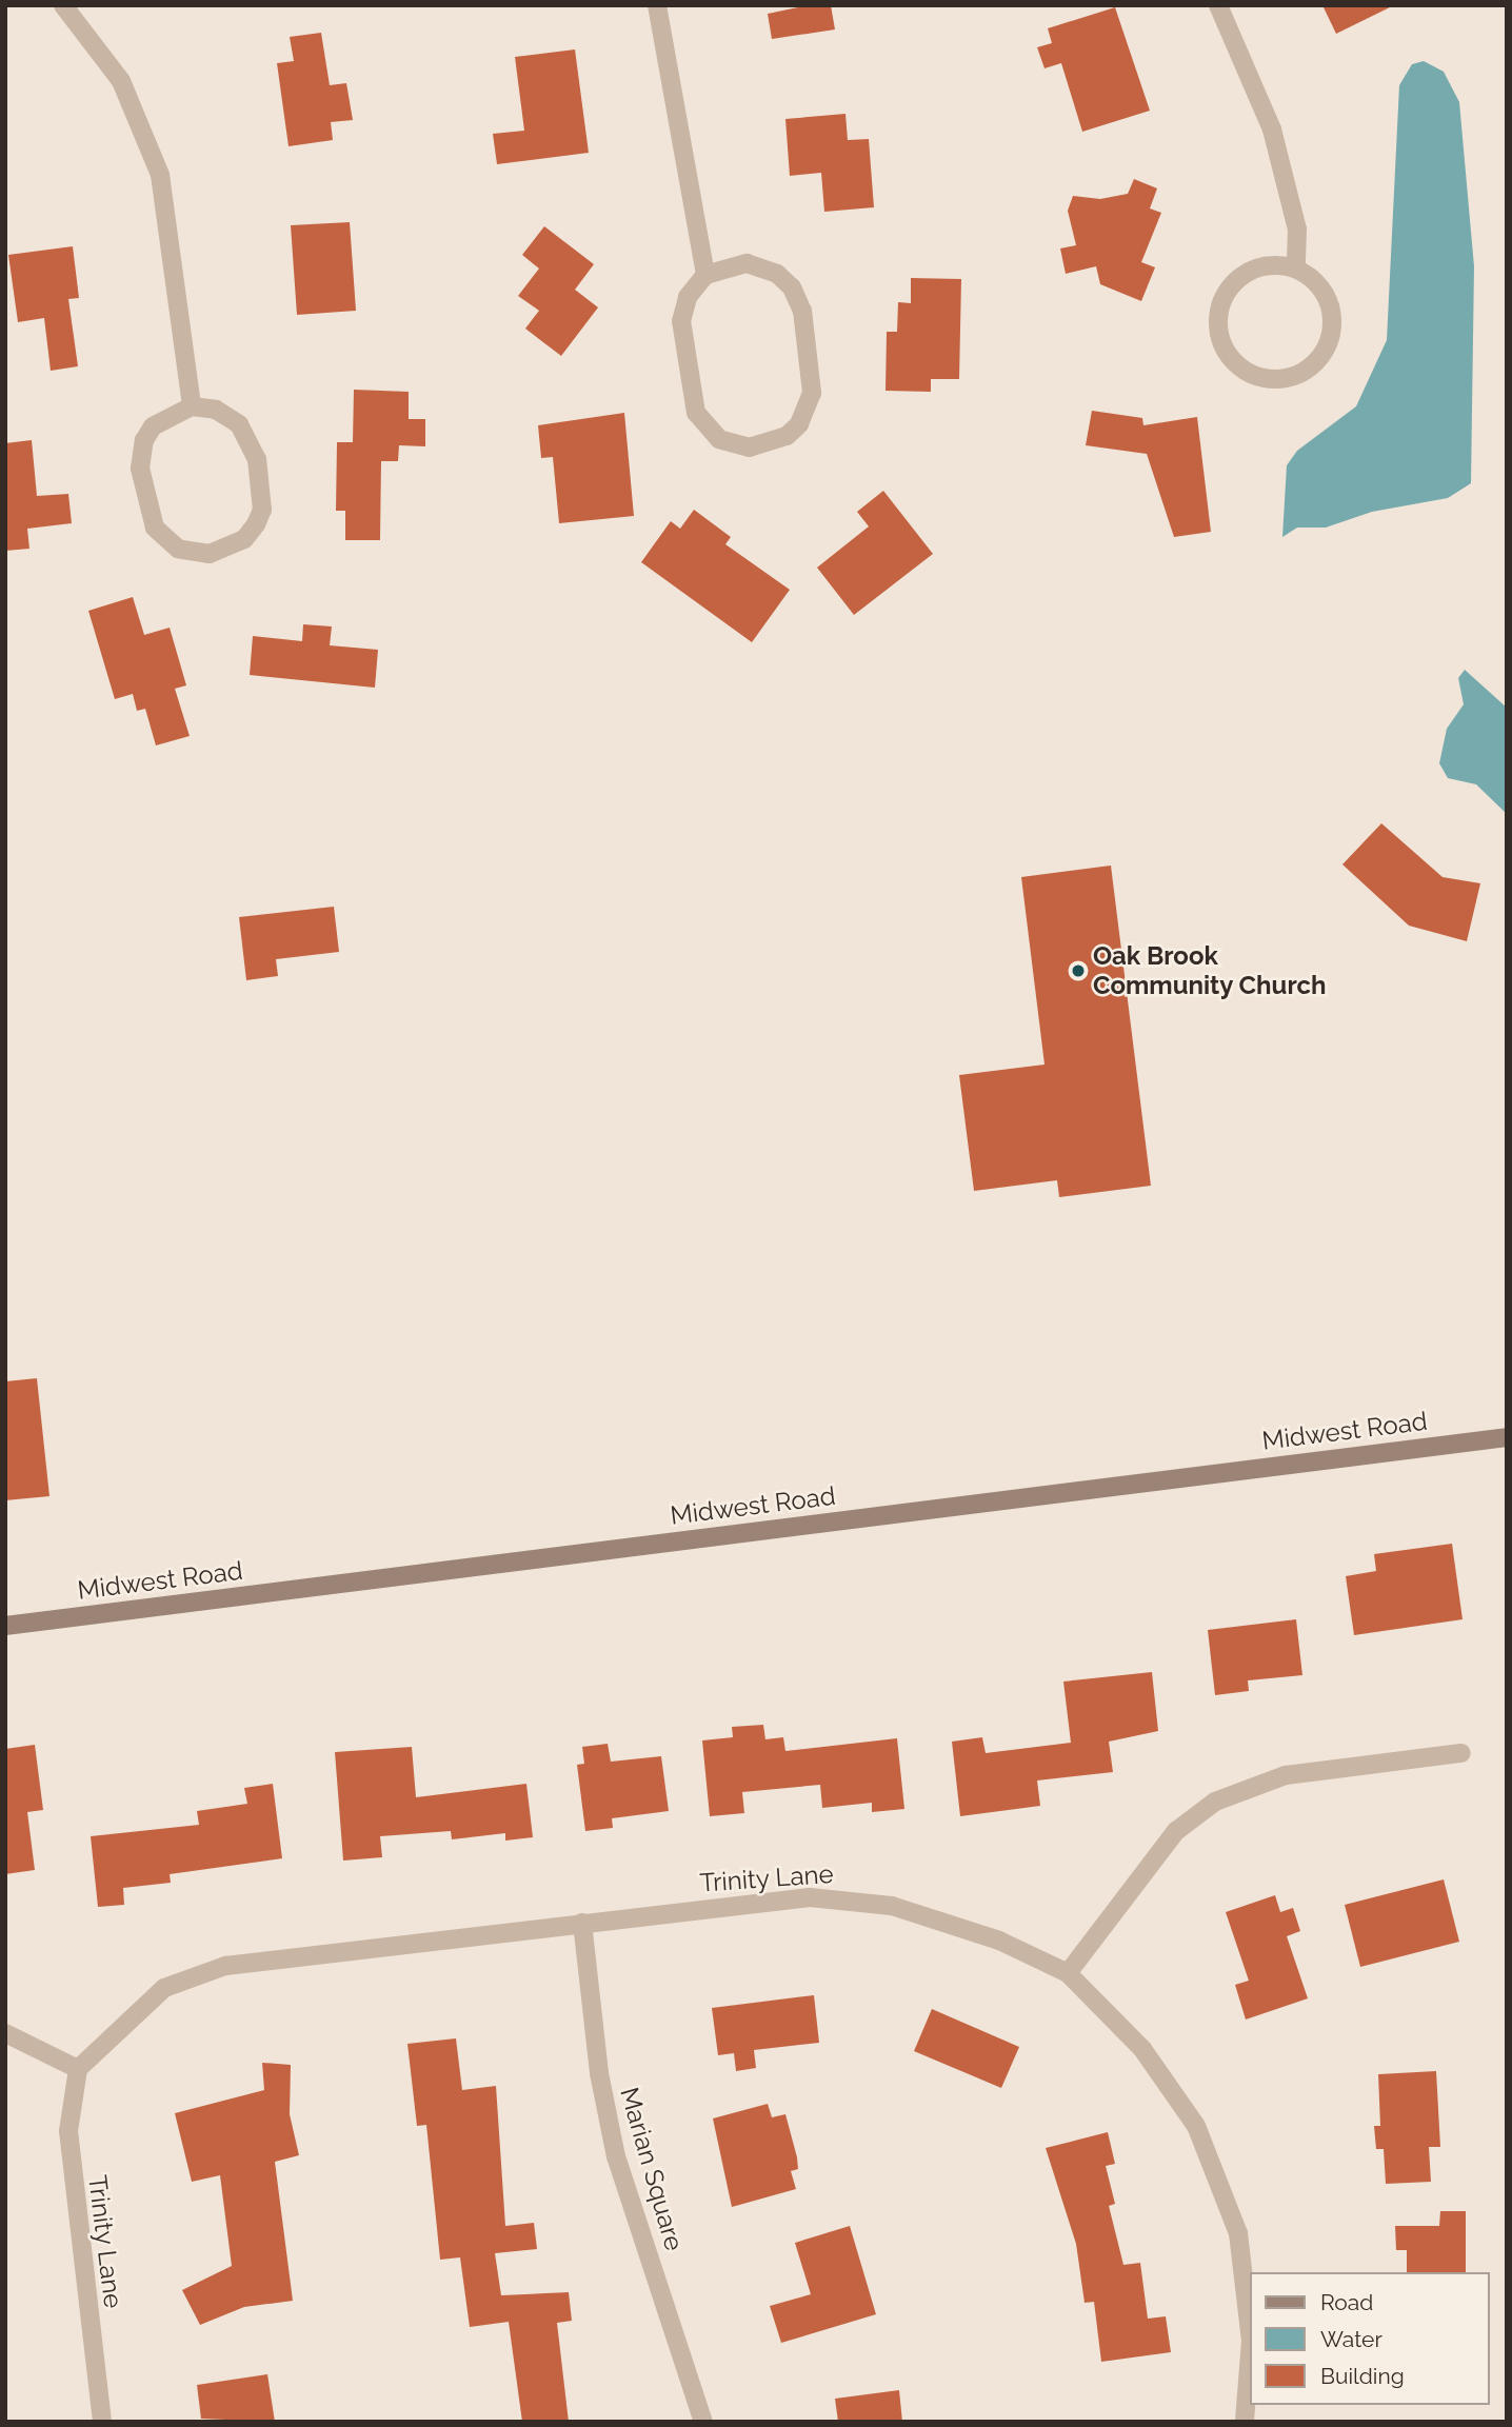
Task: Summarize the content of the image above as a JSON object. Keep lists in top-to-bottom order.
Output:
{
  "streets": {
    "main road": ["Midwest Road"],
    "street": ["Trinity Lane", "Marian Square"]
  },
  "crossings": [
    ["Trinity Lane", "Marian Square"]
  ],
  "places": ["Oak Brook Community Church"],
  "legend": ["Road", "Water", "Building"]
}
